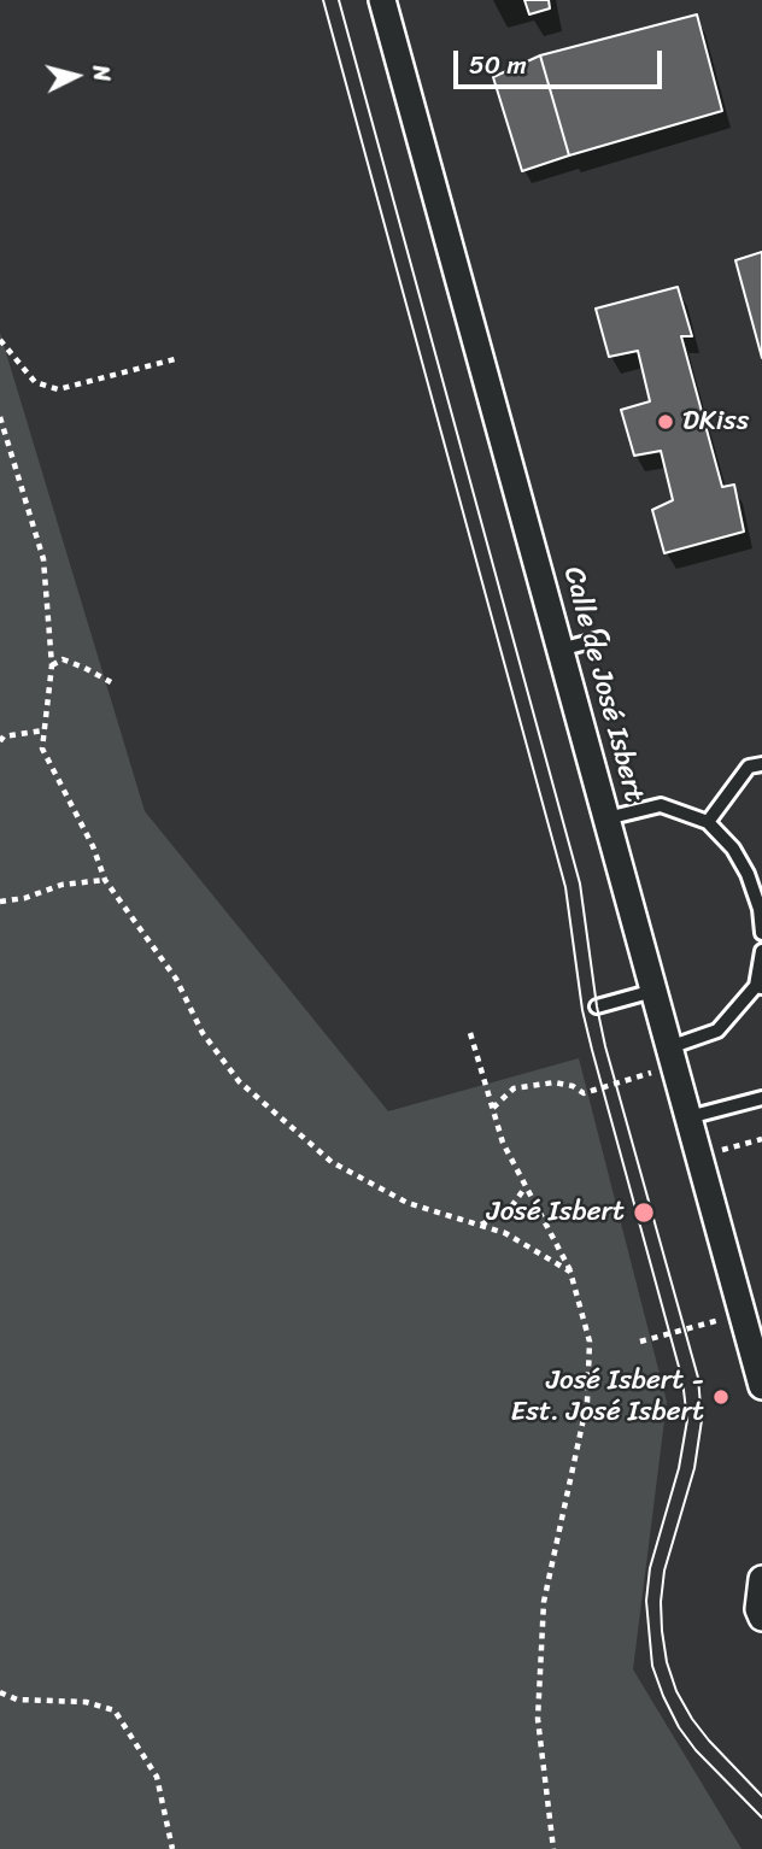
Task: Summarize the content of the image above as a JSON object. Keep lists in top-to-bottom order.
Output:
{
  "streets": {
    "street": ["Calle de José Isbert"]
  },
  "places": ["DKiss", "José Isbert", "José Isbert - Est. José Isbert"],
  "scale_bar": "50 m",
  "north": "right"
}
